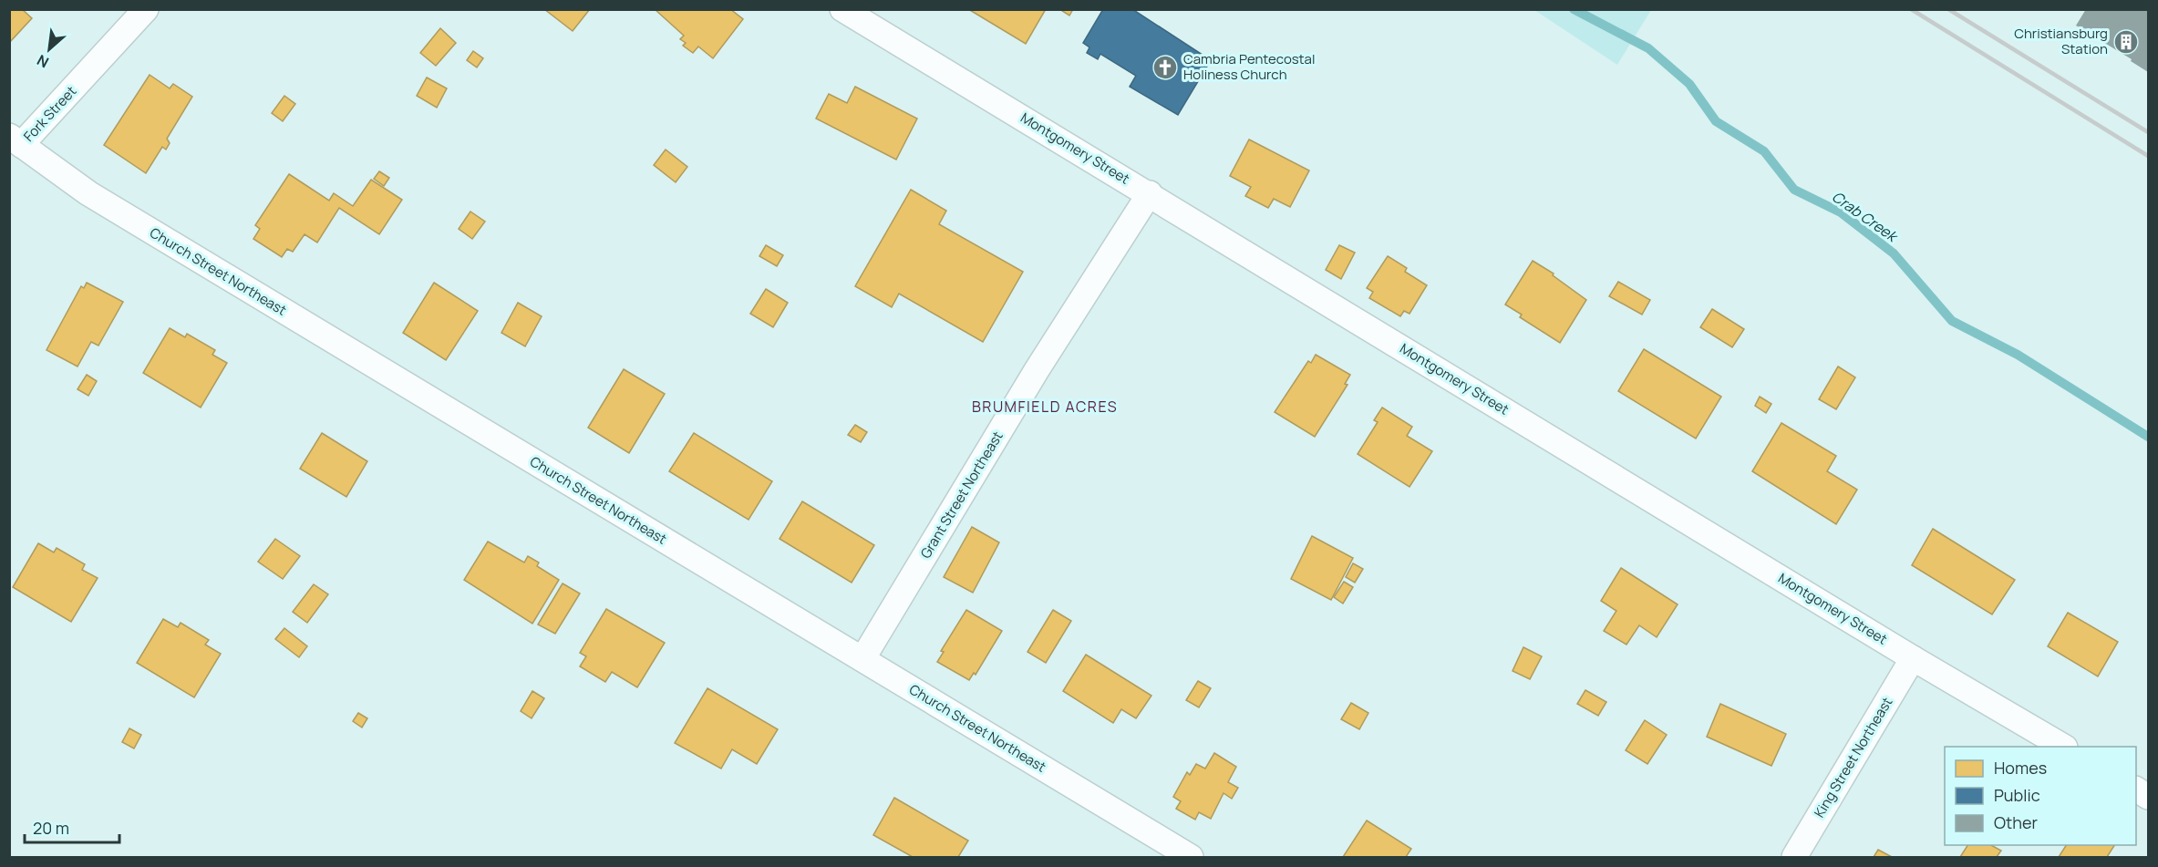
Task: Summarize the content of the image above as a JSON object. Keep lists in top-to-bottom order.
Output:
{
  "streets": {
    "street": [
      "Fork Street",
      "Montgomery Street",
      "Church Street Northeast",
      "Grant Street Northeast",
      "King Street Northeast"
    ]
  },
  "crossings": [
    ["Fork Street", "Church Street Northeast"],
    ["Montgomery Street", "Grant Street Northeast"],
    ["Montgomery Street", "King Street Northeast"],
    ["Church Street Northeast", "Grant Street Northeast"]
  ],
  "districts": ["BRUMFIELD ACRES"],
  "water": ["Crab Creek"],
  "places": {
    "building": ["Christiansburg Station"],
    "church": ["Cambria Pentecostal Holiness Church"]
  },
  "legend": ["Homes", "Public", "Other"],
  "scale_bar": "20 m",
  "north": "bottom left"
}
